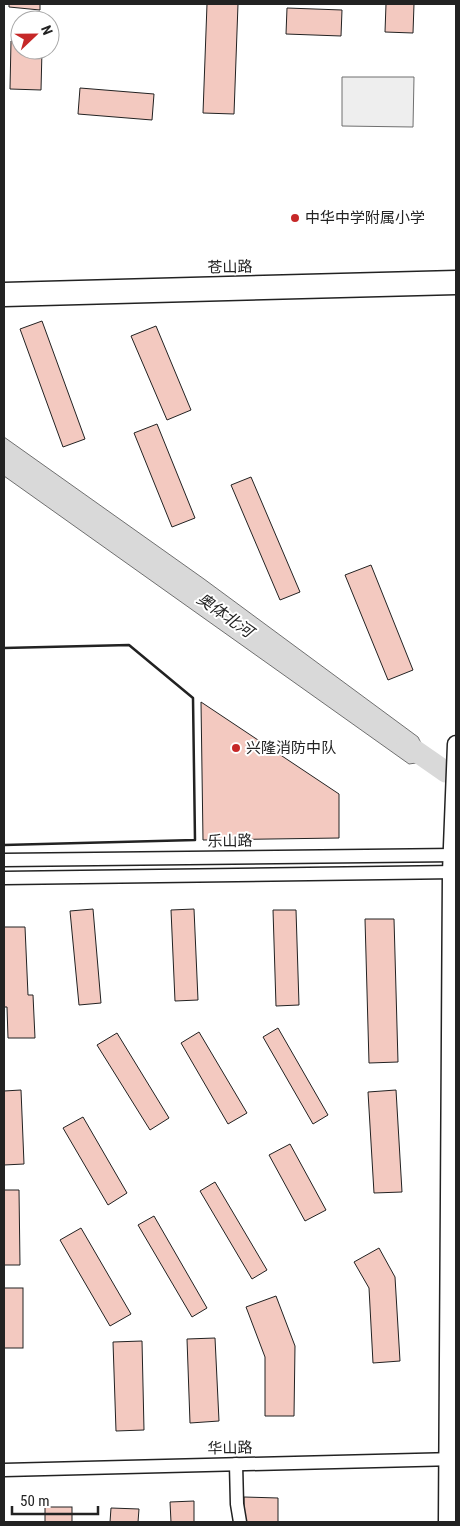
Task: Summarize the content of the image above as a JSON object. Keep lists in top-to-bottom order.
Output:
{
  "streets": {
    "street": ["苍山路", "乐山路", "华山路"]
  },
  "water": ["奥体北河"],
  "places": ["中华中学附属小学", "兴隆消防中队"],
  "scale_bar": "50 m",
  "north": "right"
}
